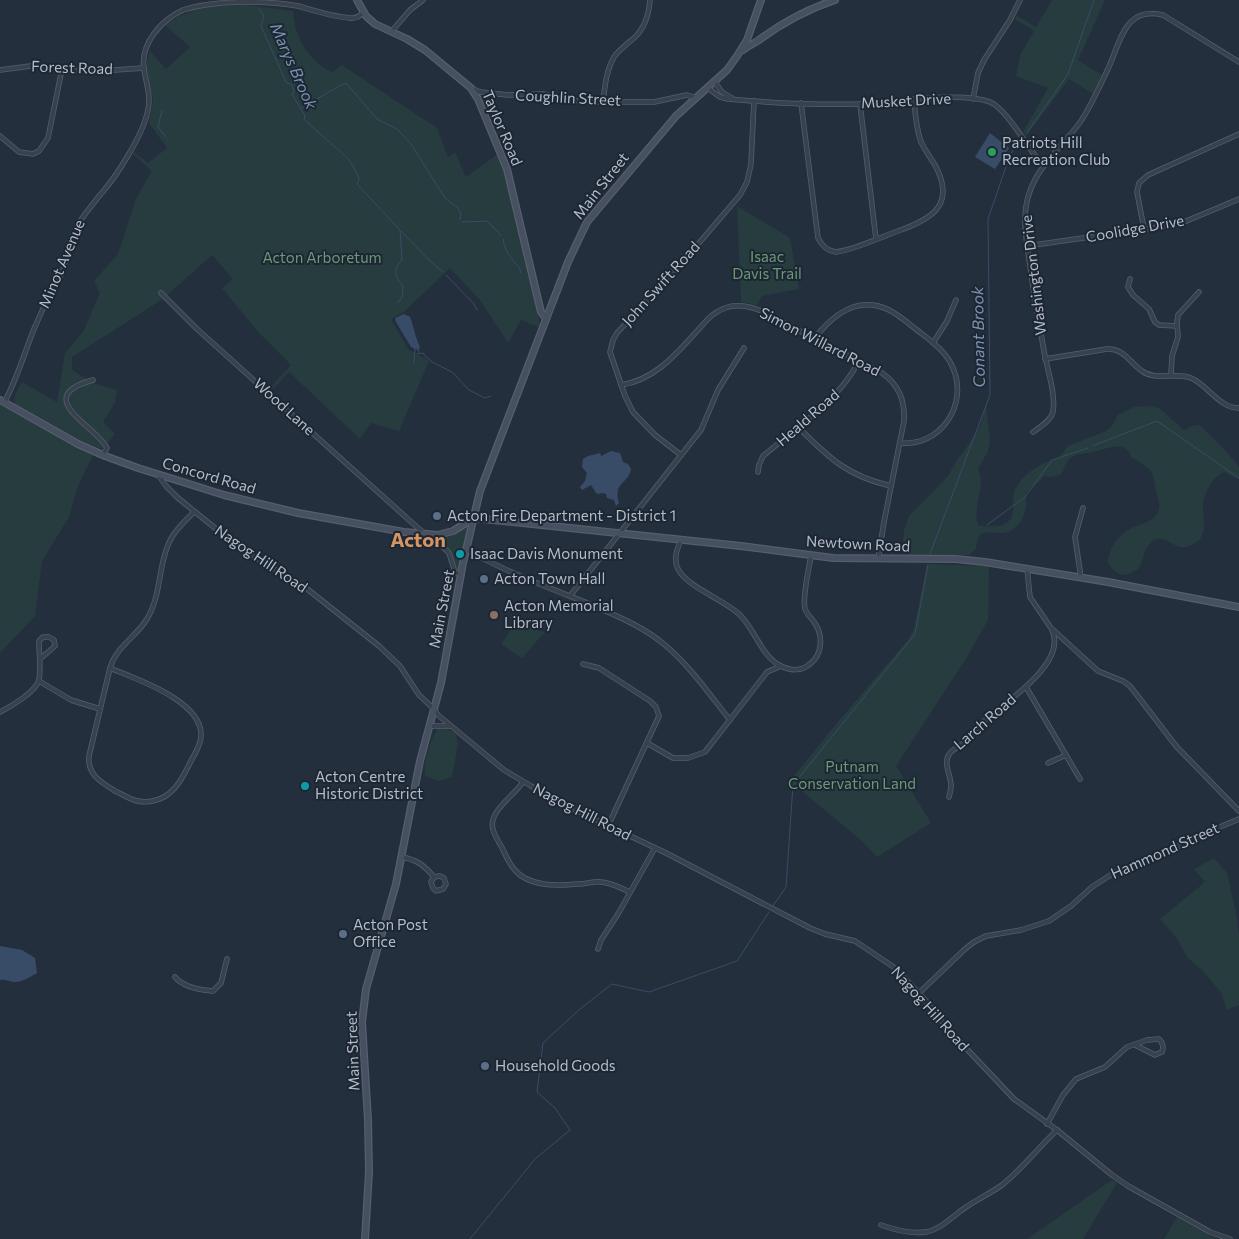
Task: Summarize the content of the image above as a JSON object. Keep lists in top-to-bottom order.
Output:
{
  "streets": {
    "street": [
      "Forest Road",
      "Coughlin Street",
      "Musket Drive",
      "Taylor Road",
      "Main Street",
      "Coolidge Drive",
      "Minot Avenue",
      "Washington Drive",
      "John Swift Road",
      "Simon Willard Road",
      "Wood Lane",
      "Heald Road",
      "Concord Road",
      "Newtown Road",
      "Nagog Hill Road",
      "Larch Road",
      "Hammond Street"
    ]
  },
  "crossings": [
    ["Forest Road", "Minot Avenue"],
    ["Coughlin Street", "Taylor Road"],
    ["Coughlin Street", "Main Street"],
    ["Musket Drive", "Main Street"],
    ["Musket Drive", "Washington Drive"],
    ["Musket Drive", "John Swift Road"],
    ["Taylor Road", "Main Street"],
    ["Taylor Road", "Minot Avenue"],
    ["Main Street", "Concord Road"],
    ["Main Street", "Newtown Road"],
    ["Main Street", "Nagog Hill Road"],
    ["Coolidge Drive", "Washington Drive"],
    ["Minot Avenue", "Concord Road"],
    ["John Swift Road", "Simon Willard Road"],
    ["Simon Willard Road", "Heald Road"],
    ["Simon Willard Road", "Newtown Road"],
    ["Wood Lane", "Concord Road"],
    ["Concord Road", "Newtown Road"],
    ["Concord Road", "Nagog Hill Road"],
    ["Nagog Hill Road", "Hammond Street"]
  ],
  "districts": ["Acton"],
  "water": ["Marys Brook", "Conant Brook"],
  "parks": ["Isaac Davis Trail", "Acton Arboretum", "Putnam Conservation Land"],
  "places": [
    "Patriots Hill Recreation Club",
    "Acton Fire Department - District 1",
    "Isaac Davis Monument",
    "Acton Town Hall",
    "Acton Memorial Library",
    "Acton Centre Historic District",
    "Acton Post Office",
    "Household Goods"
  ]
}
